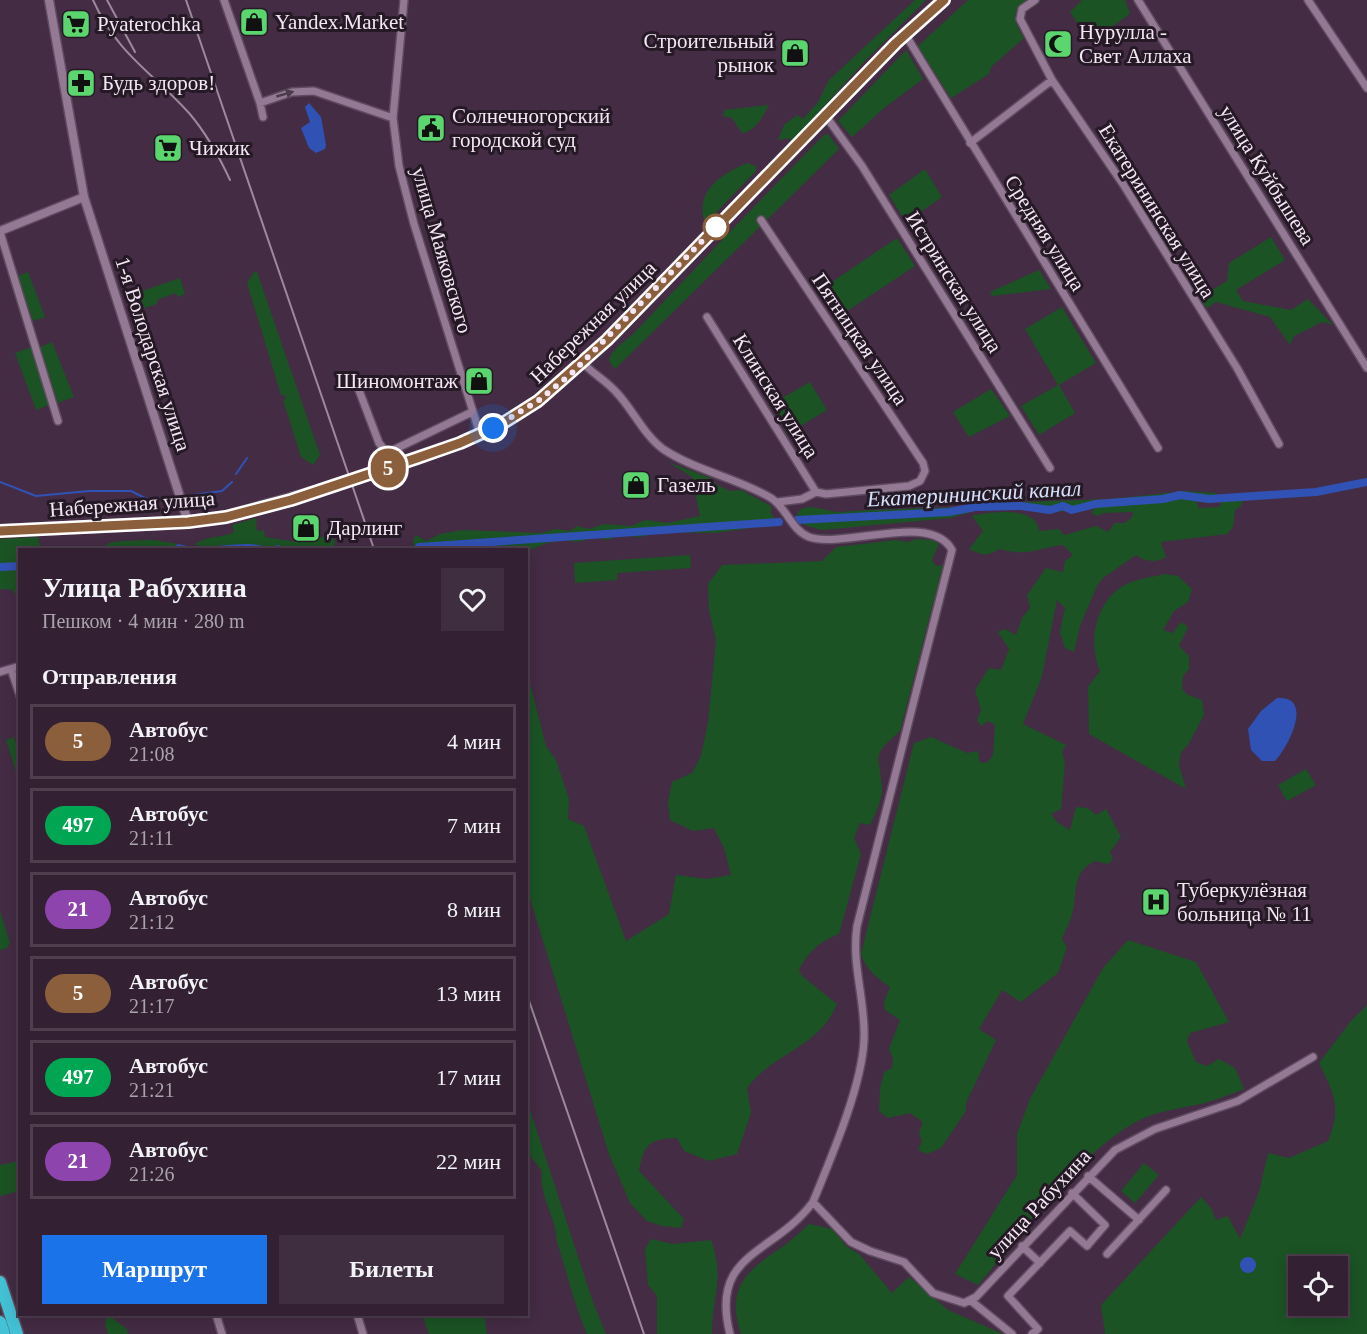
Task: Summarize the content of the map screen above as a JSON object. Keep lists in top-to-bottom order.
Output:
{
  "streets": {
    "main road": ["Набережная улица"],
    "street": [
      "улица Куйбышева",
      "Екатерининская улица",
      "Средняя улица",
      "улица Маяковского",
      "Истринская улица",
      "Пятницкая улица",
      "1-я Володарская улица",
      "Клинская улица",
      "улица Рабухина"
    ]
  },
  "crossings": [
    ["Средняя улица", "Набережная улица"],
    ["улица Маяковского", "Набережная улица"],
    ["Истринская улица", "Набережная улица"],
    ["Набережная улица", "1-я Володарская улица"],
    ["Пятницкая улица", "Клинская улица"]
  ],
  "water": ["Екатерининский канал"],
  "places": {
    "shop": [
      "Yandex.Market",
      "Строительный рынок",
      "Шиномонтаж",
      "Газель",
      "Дарлинг"
    ],
    "supermarket": ["Pyaterochka", "Чижик"],
    "mosque": ["Нурулла - Свет Аллаха"],
    "pharmacy": ["Будь здоров!"],
    "public building": ["Солнечногорский городской суд"],
    "hospital": ["Туберкулёзная больница № 11"]
  },
  "lines": ["bus line 5"],
  "page": {
    "on_map": "5",
    "heading": [
      ["Улица Рабухина", "Пешком · 4 мин · 280 m"],
      "Отправления"
    ],
    "list": [
      {
        "mark": "5",
        "name": "Автобус",
        "note": "21:08",
        "value": "4 мин"
      },
      {
        "mark": "497",
        "name": "Автобус",
        "note": "21:11",
        "value": "7 мин"
      },
      {
        "mark": "21",
        "name": "Автобус",
        "note": "21:12",
        "value": "8 мин"
      },
      {
        "mark": "5",
        "name": "Автобус",
        "note": "21:17",
        "value": "13 мин"
      },
      {
        "mark": "497",
        "name": "Автобус",
        "note": "21:21",
        "value": "17 мин"
      },
      {
        "mark": "21",
        "name": "Автобус",
        "note": "21:26",
        "value": "22 мин"
      }
    ],
    "buttons": ["Маршрут", "Билеты"]
  }
}
